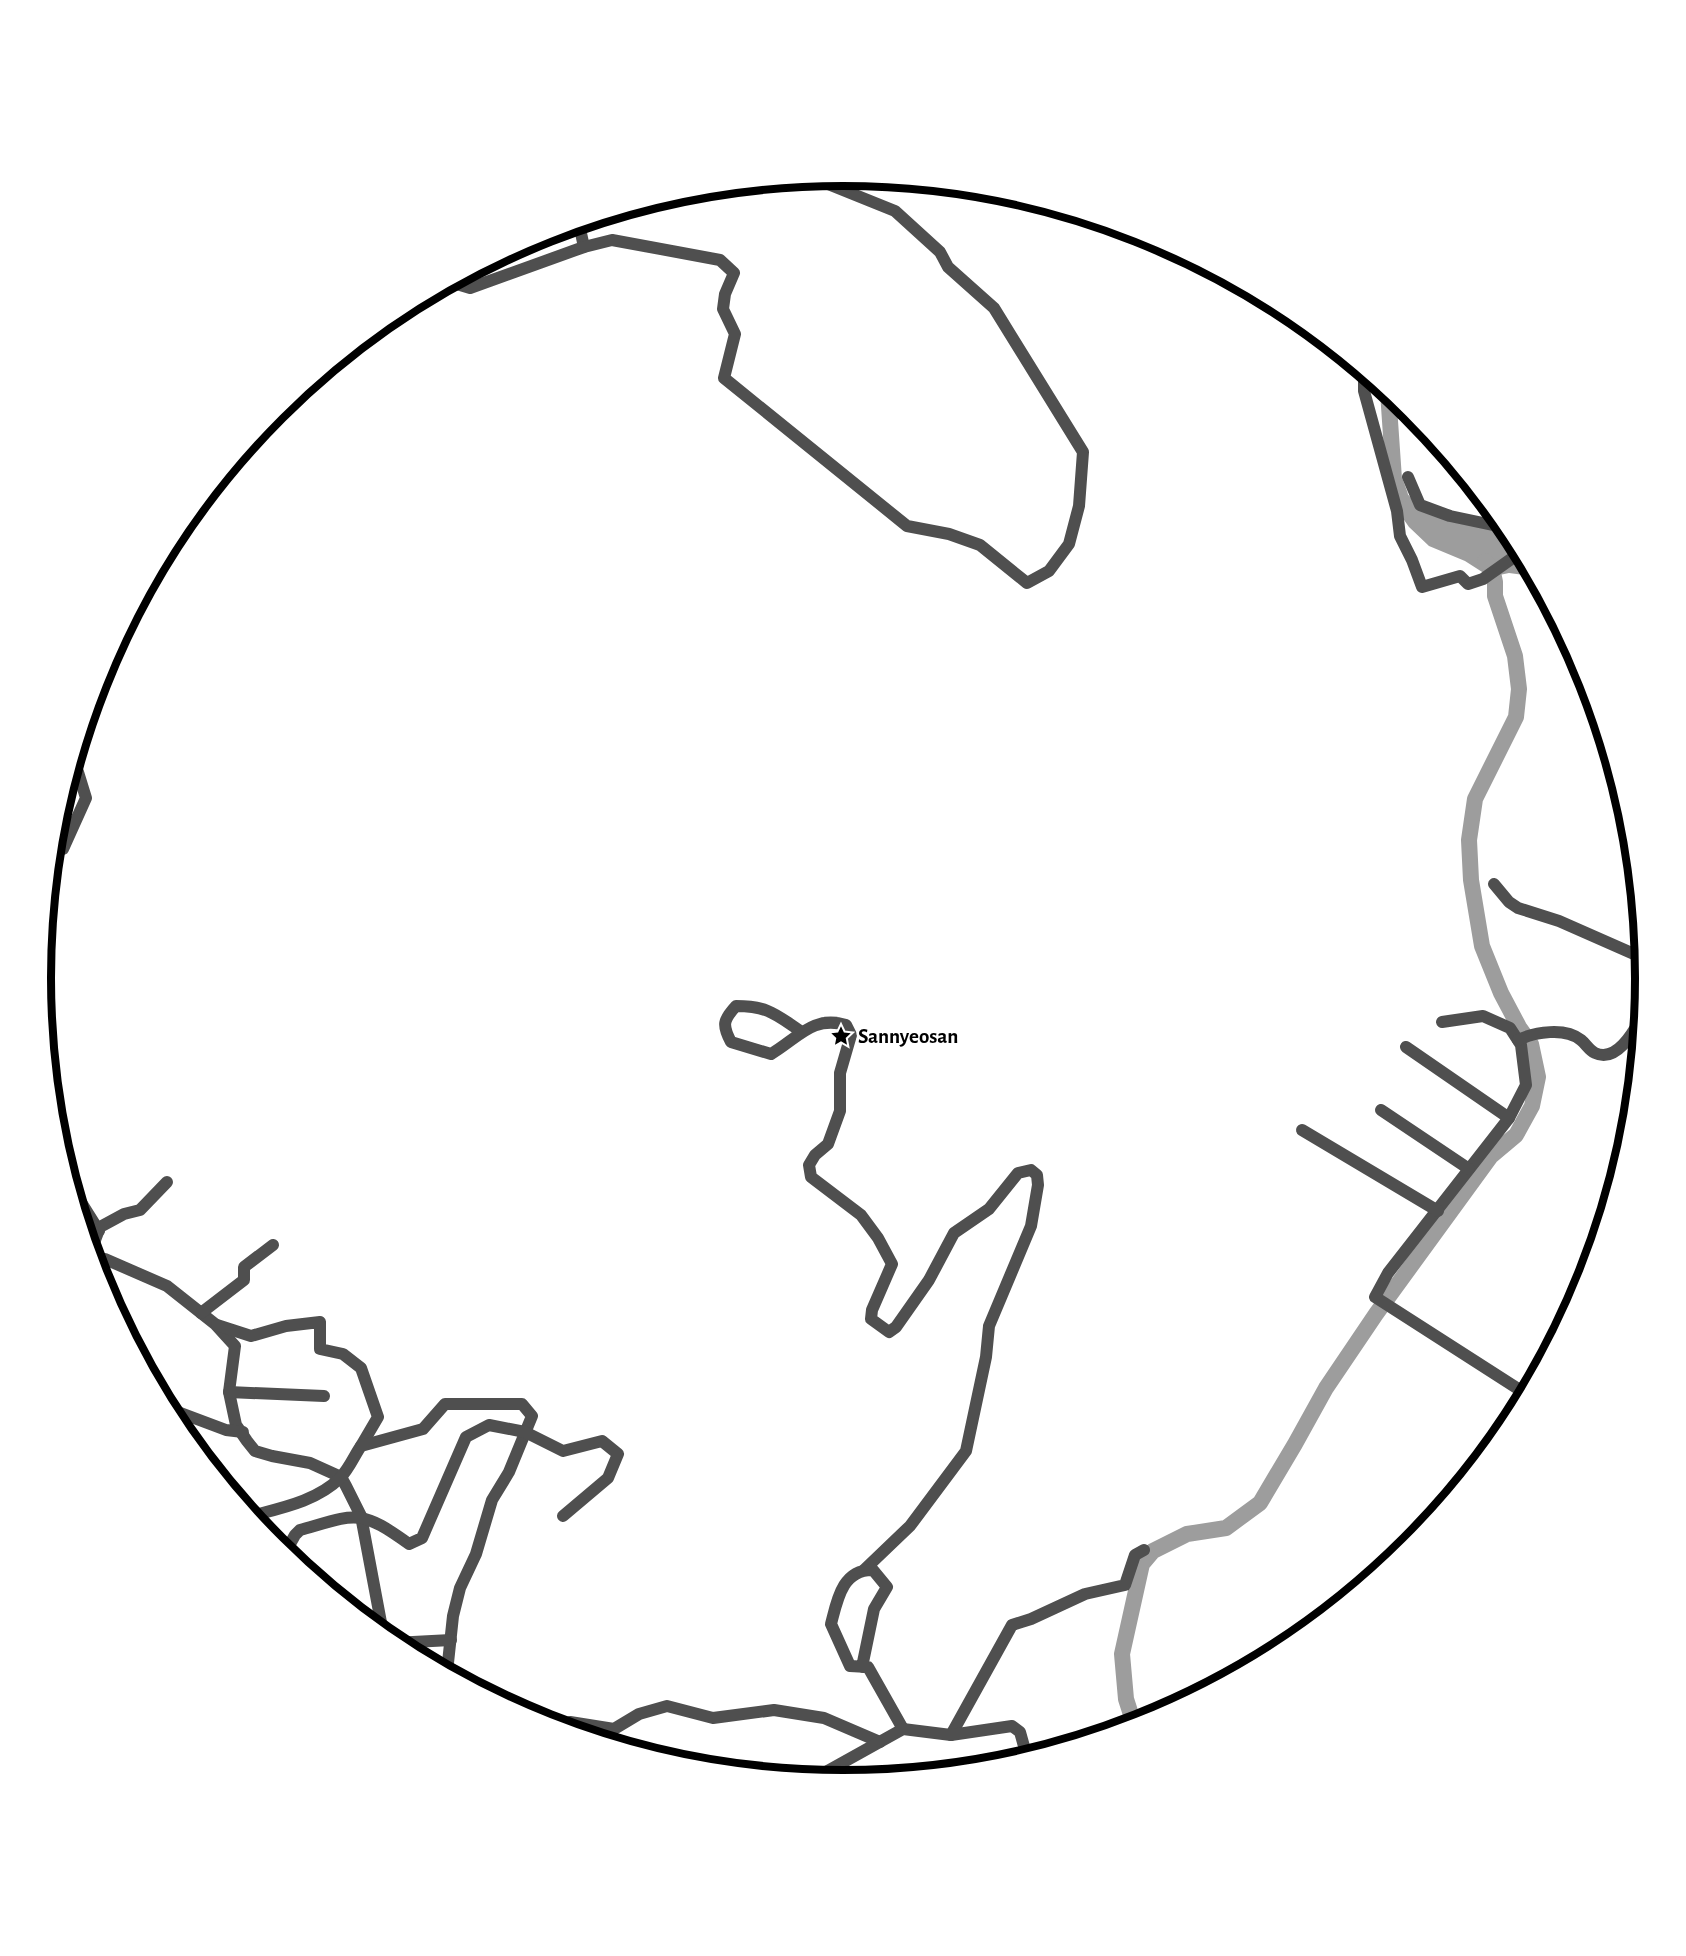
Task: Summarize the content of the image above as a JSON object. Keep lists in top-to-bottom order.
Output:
{
  "places": {
    "place": ["Sannyeosan"]
  }
}
